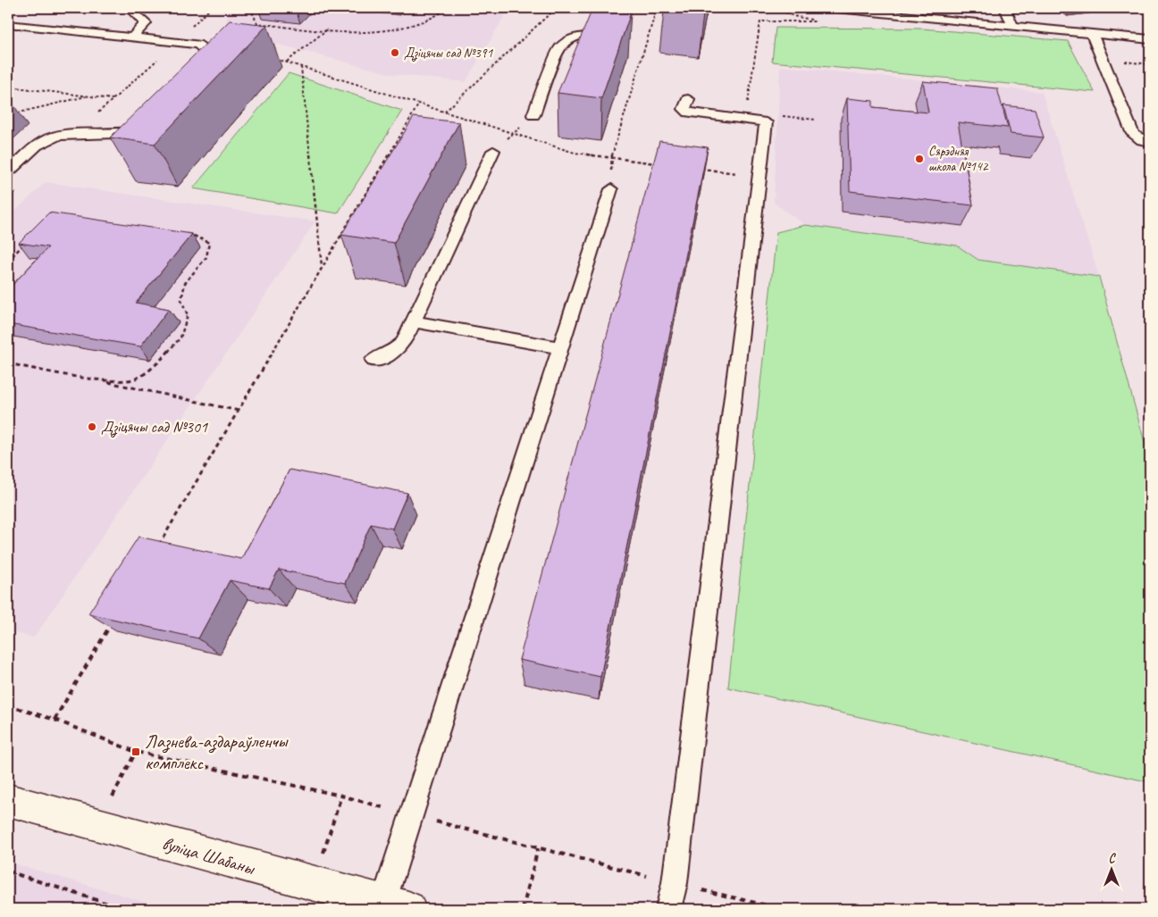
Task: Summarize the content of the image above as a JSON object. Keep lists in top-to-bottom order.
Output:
{
  "streets": {
    "street": ["вуліца Шабаны"]
  },
  "places": {
    "other": ["Дзіцячы сад №391", "Сярэдняя школа №142", "Дзіцячы сад №301"],
    "transit": ["Лазнева-аздараўленчы комплекс"]
  },
  "north": "top"
}
